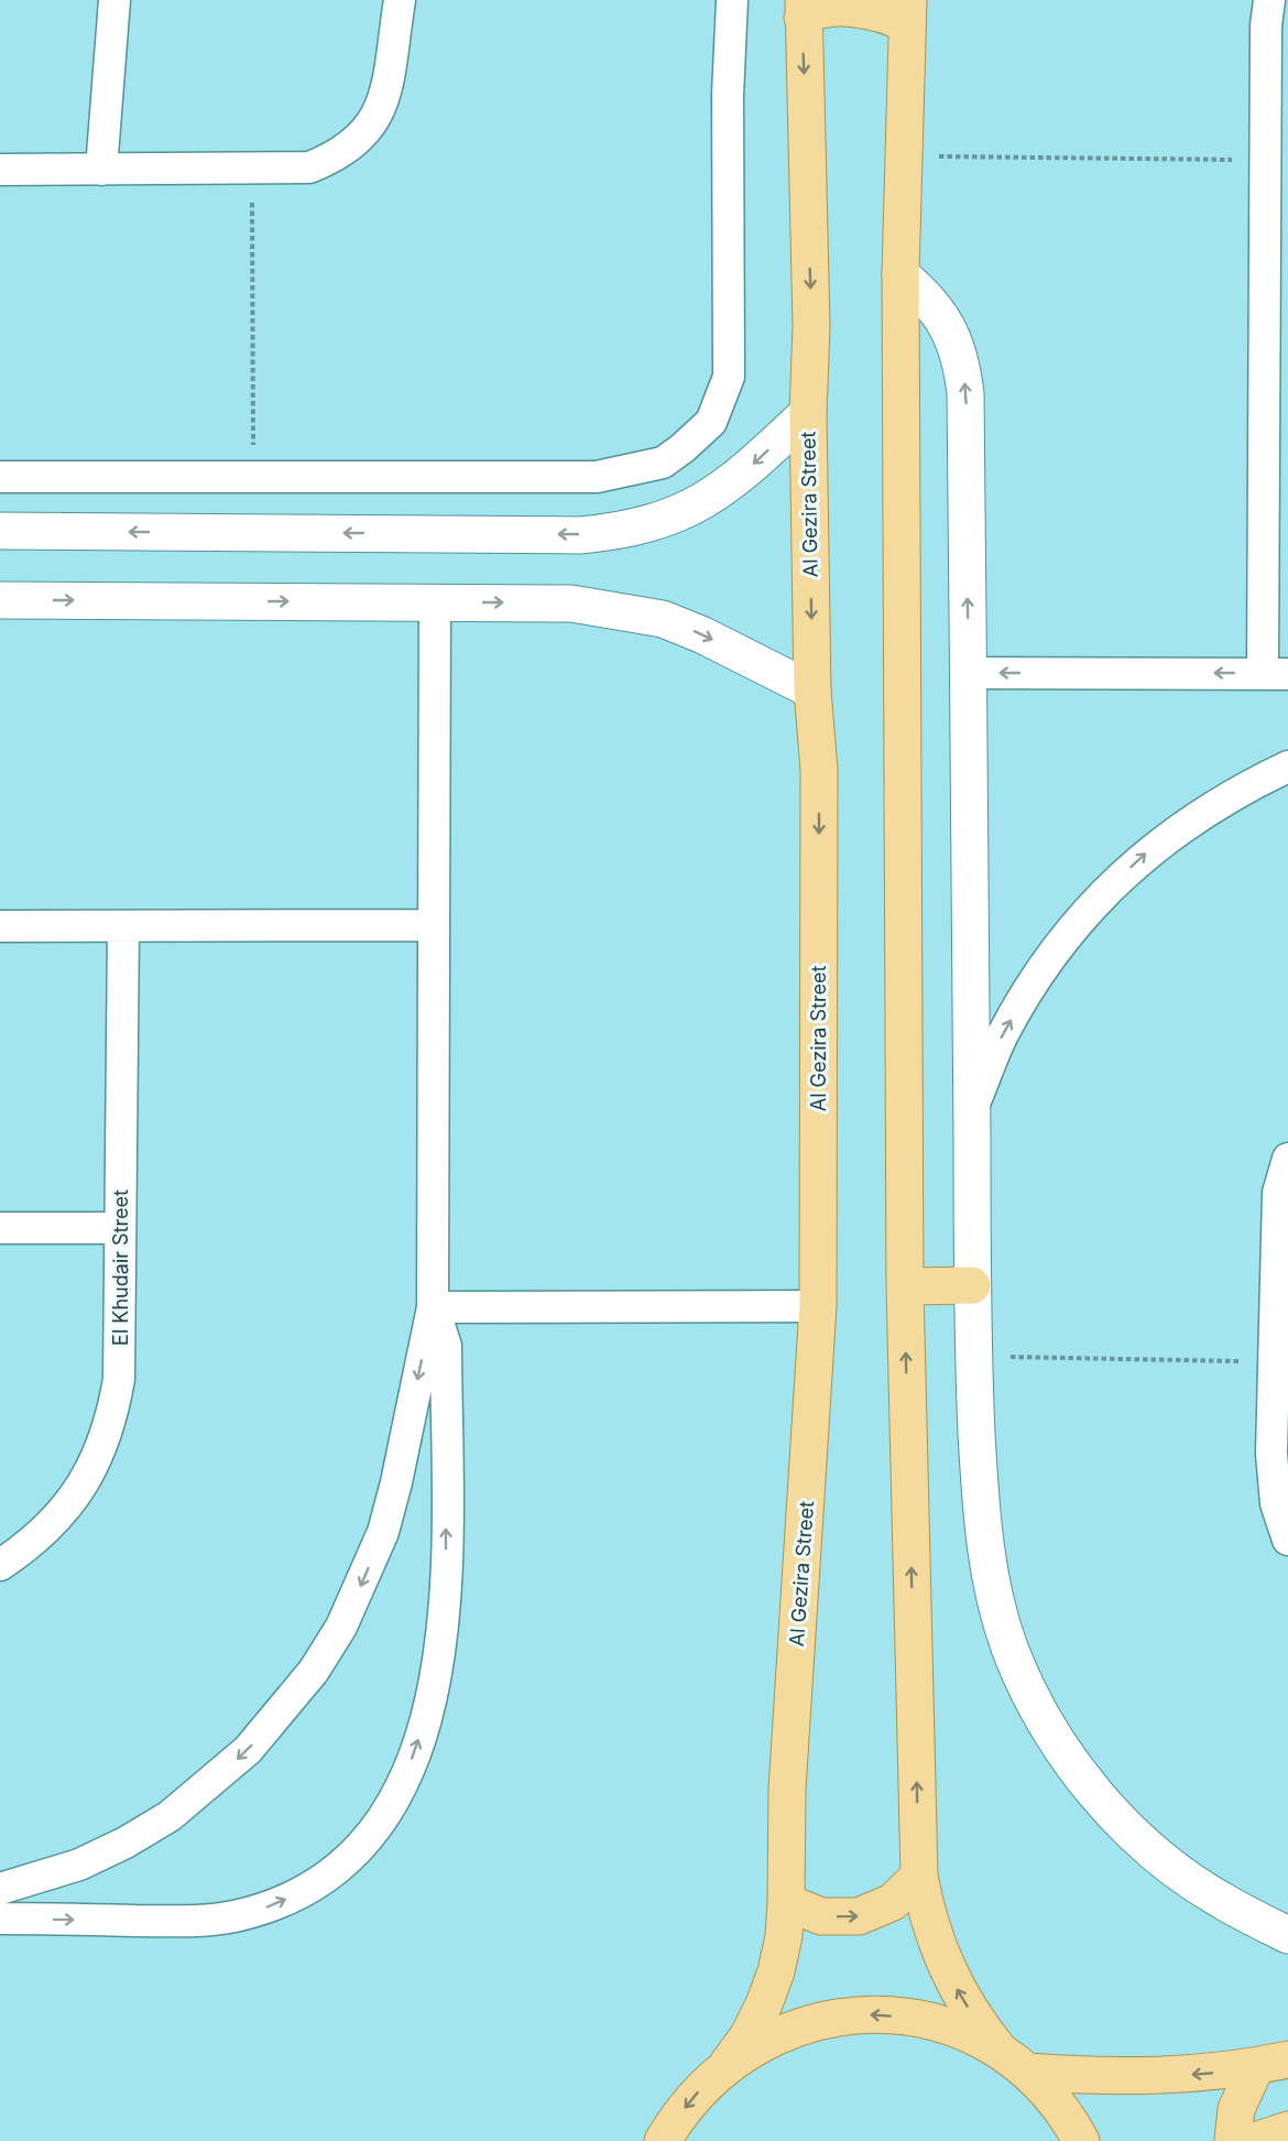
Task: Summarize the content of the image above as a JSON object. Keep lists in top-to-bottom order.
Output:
{
  "streets": {
    "main road": ["Al Gezira Street"],
    "street": ["El Khudair Street"]
  }
}
